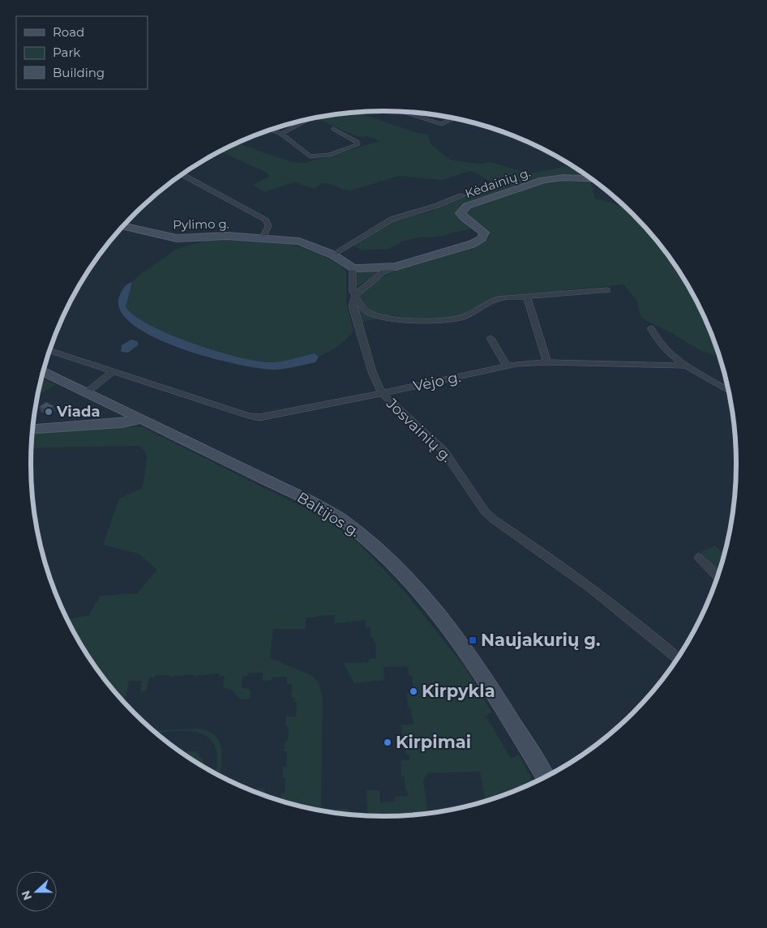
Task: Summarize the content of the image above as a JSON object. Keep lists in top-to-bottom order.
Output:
{
  "streets": {
    "main road": ["Kėdainių g.", "Pylimo g.", "Baltijos g."],
    "street": ["Vėjo g.", "Josvainių g."]
  },
  "crossings": [
    ["Vėjo g.", "Josvainių g."]
  ],
  "places": {
    "other": ["Viada", "Kirpykla", "Kirpimai"],
    "transit": ["Naujakurių g."]
  },
  "legend": ["Road", "Park", "Building"],
  "north": "left"
}
